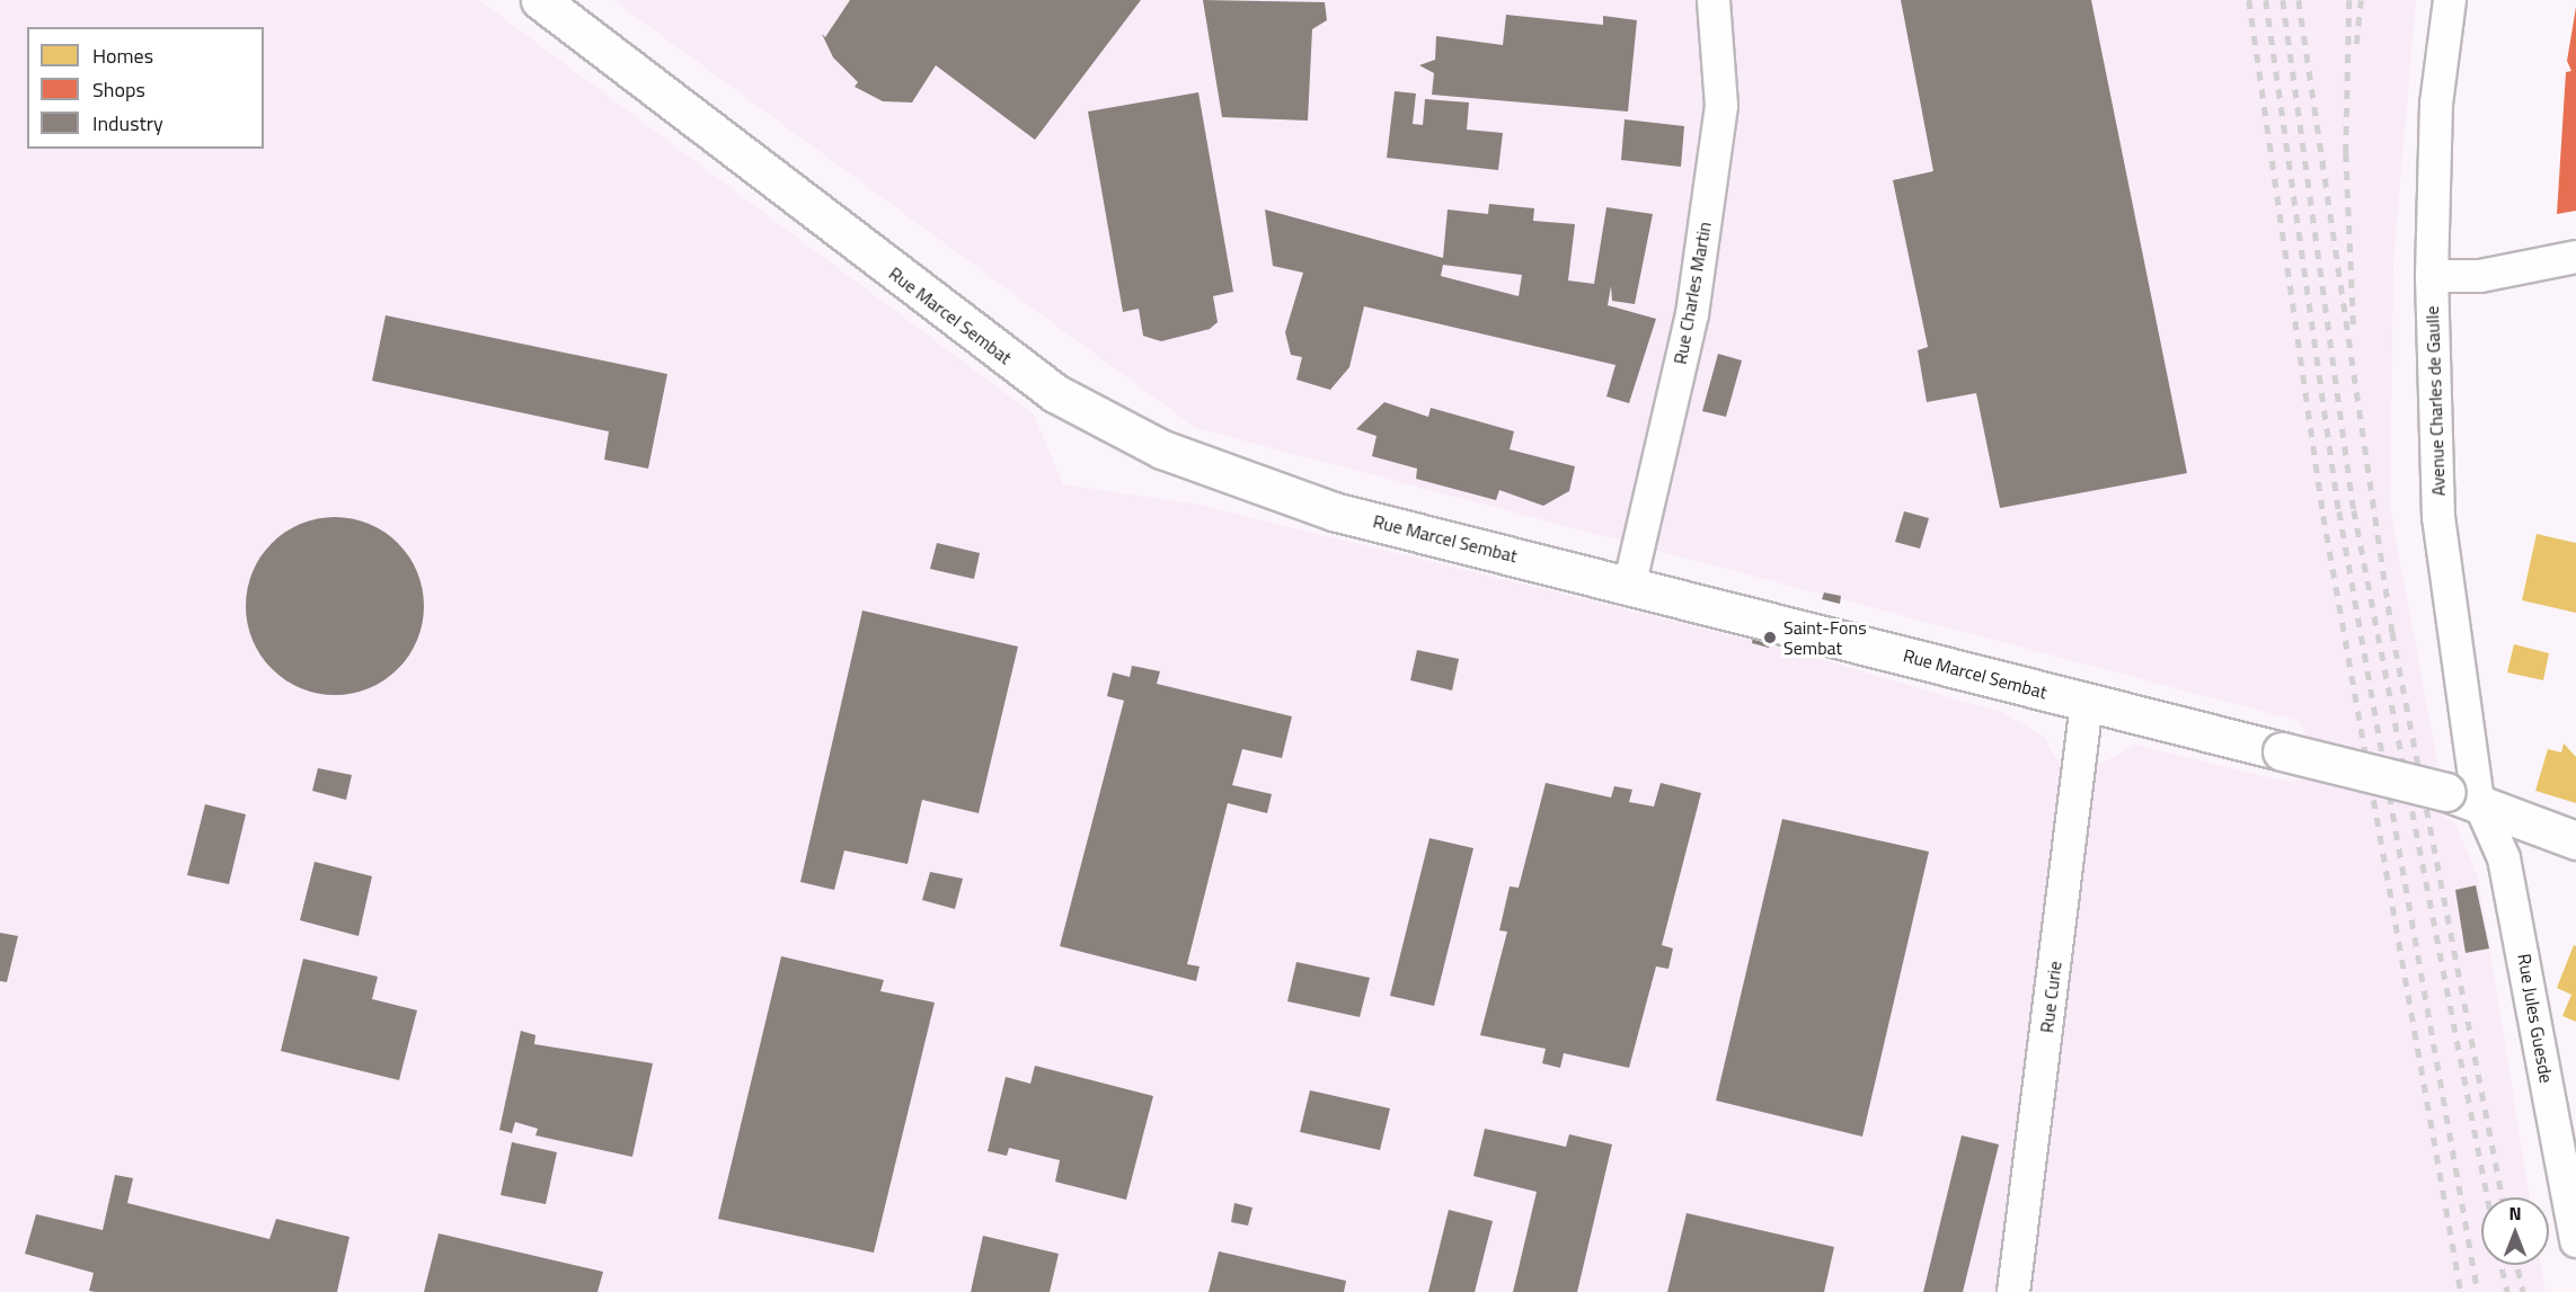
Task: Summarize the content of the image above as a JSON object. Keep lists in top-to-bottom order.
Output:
{
  "streets": {
    "main road": ["Rue Marcel Sembat"],
    "street": [
      "Rue Charles Martin",
      "Avenue Charles de Gaulle",
      "Rue Curie",
      "Rue Jules Guesde"
    ]
  },
  "crossings": [
    ["Rue Charles Martin", "Rue Marcel Sembat"],
    ["Rue Marcel Sembat", "Avenue Charles de Gaulle"],
    ["Rue Marcel Sembat", "Rue Curie"],
    ["Rue Marcel Sembat", "Rue Jules Guesde"],
    ["Avenue Charles de Gaulle", "Rue Jules Guesde"]
  ],
  "places": ["Saint-Fons Sembat"],
  "legend": ["Homes", "Shops", "Industry"],
  "north": "top"
}
